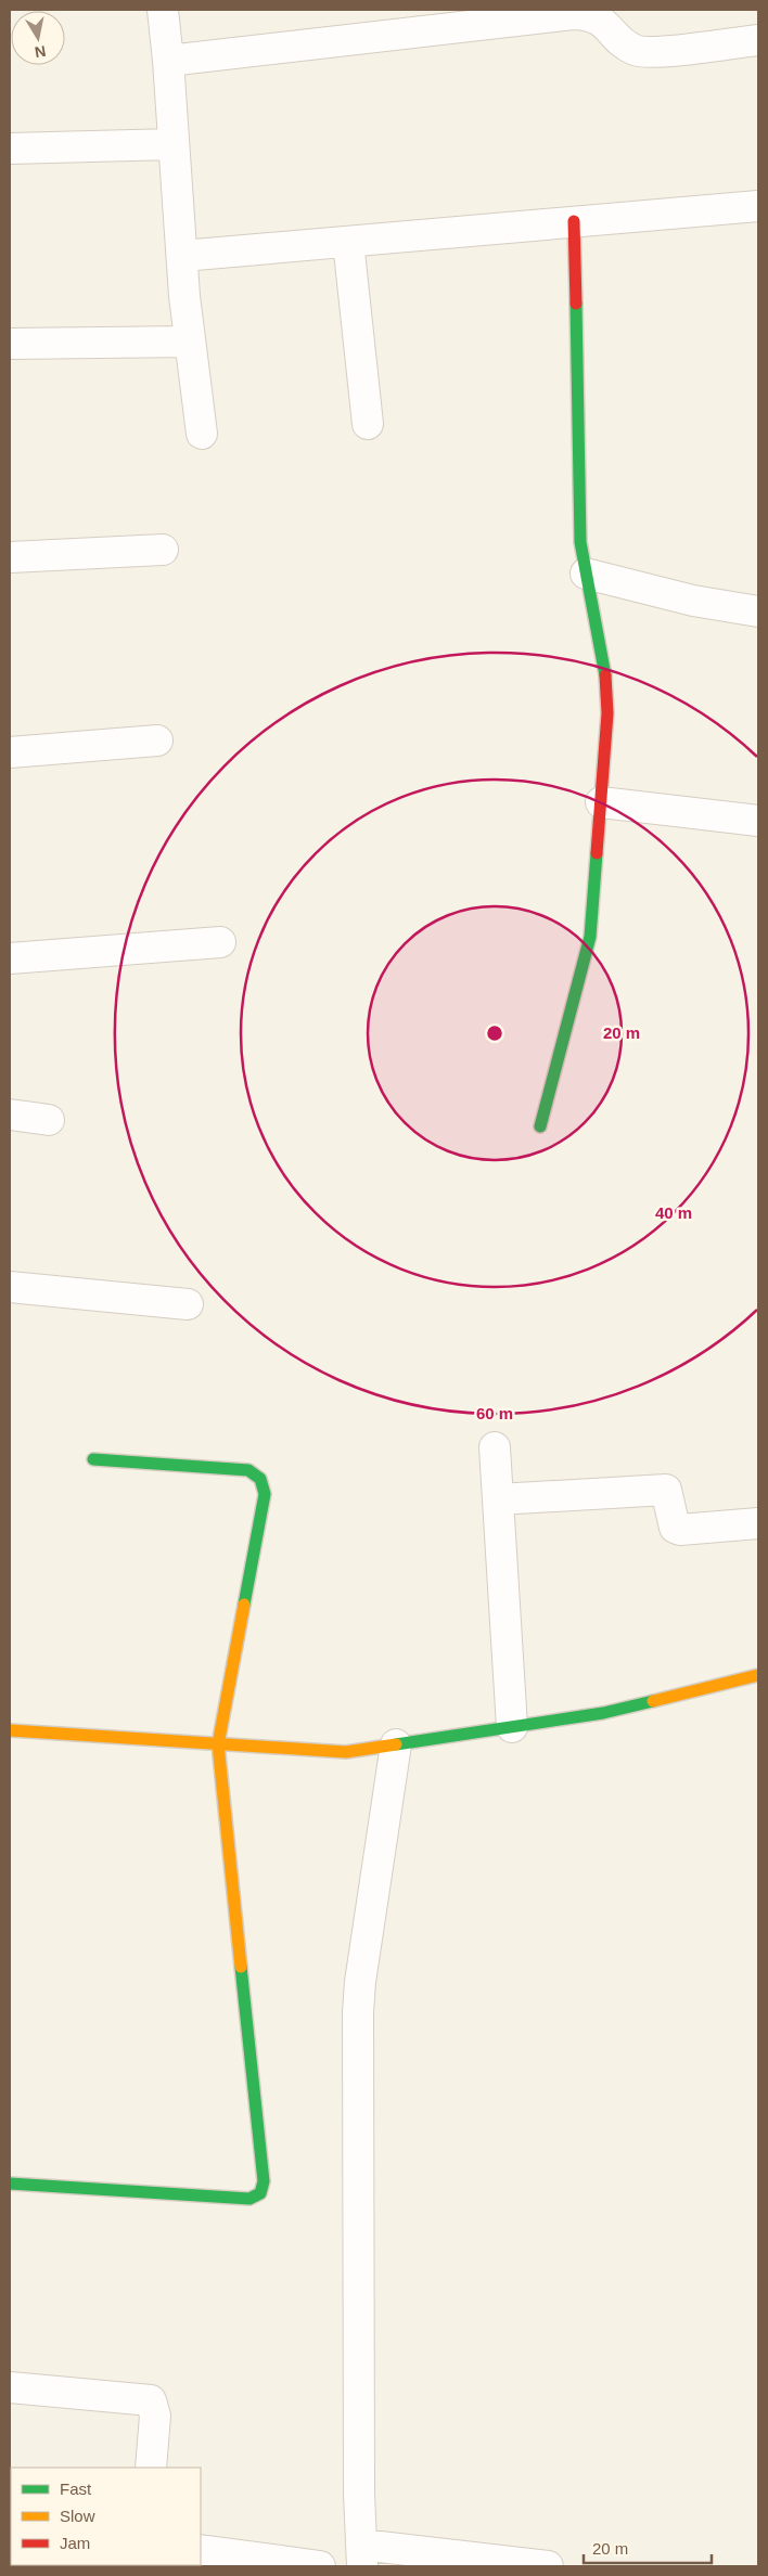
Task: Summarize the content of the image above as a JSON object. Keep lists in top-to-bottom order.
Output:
{
  "legend": ["Fast", "Slow", "Jam"],
  "scale_bar": "20 m",
  "north": "bottom",
  "rings": ["20 m", "40 m", "60 m"]
}
